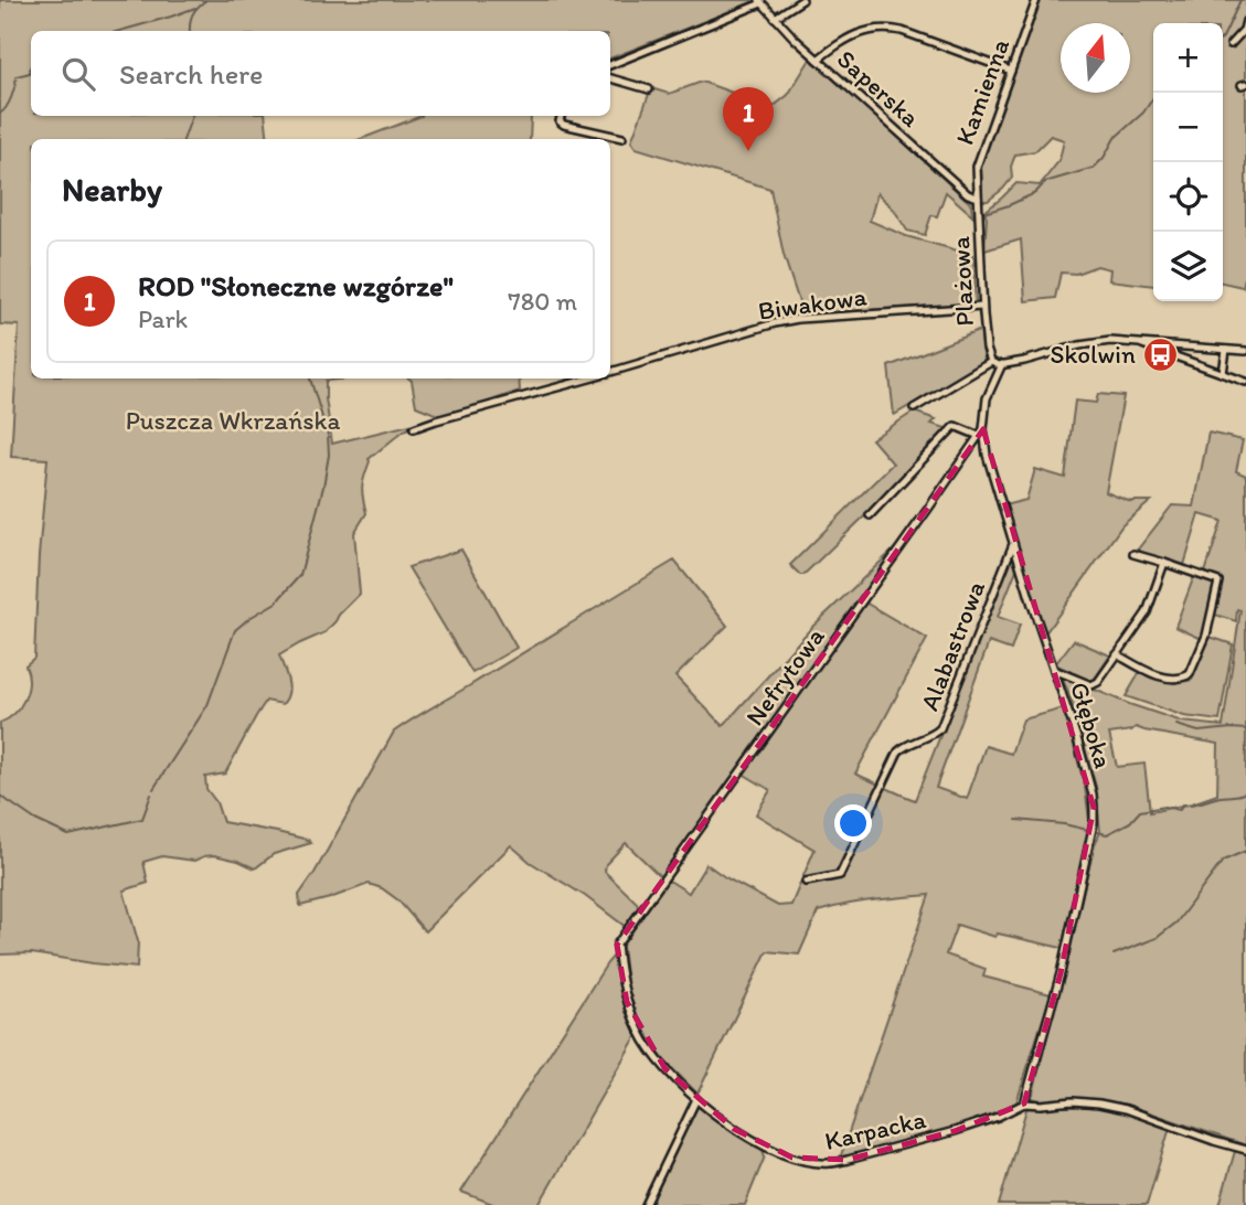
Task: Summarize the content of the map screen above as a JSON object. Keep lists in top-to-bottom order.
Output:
{
  "streets": {
    "street": [
      "Saperska",
      "Kamienna",
      "Plażowa",
      "Biwakowa",
      "Alabastrowa",
      "Nefrytowa",
      "Głęboka",
      "Karpacka"
    ]
  },
  "crossings": [
    ["Saperska", "Kamienna"],
    ["Saperska", "Plażowa"],
    ["Kamienna", "Plażowa"],
    ["Plażowa", "Biwakowa"],
    ["Alabastrowa", "Głęboka"],
    ["Nefrytowa", "Głęboka"],
    ["Nefrytowa", "Karpacka"],
    ["Głęboka", "Karpacka"]
  ],
  "parks": ["Puszcza Wkrzańska"],
  "places": {
    "bus stop": ["Skolwin"]
  },
  "north": "top",
  "page": {
    "map_buttons": ["+", "−"],
    "search": "Search here",
    "pins": "1",
    "heading": "Nearby",
    "list": [
      {
        "mark": "1",
        "name": "ROD \"Słoneczne wzgórze\"",
        "note": "Park",
        "value": "780 m"
      }
    ]
  }
}
